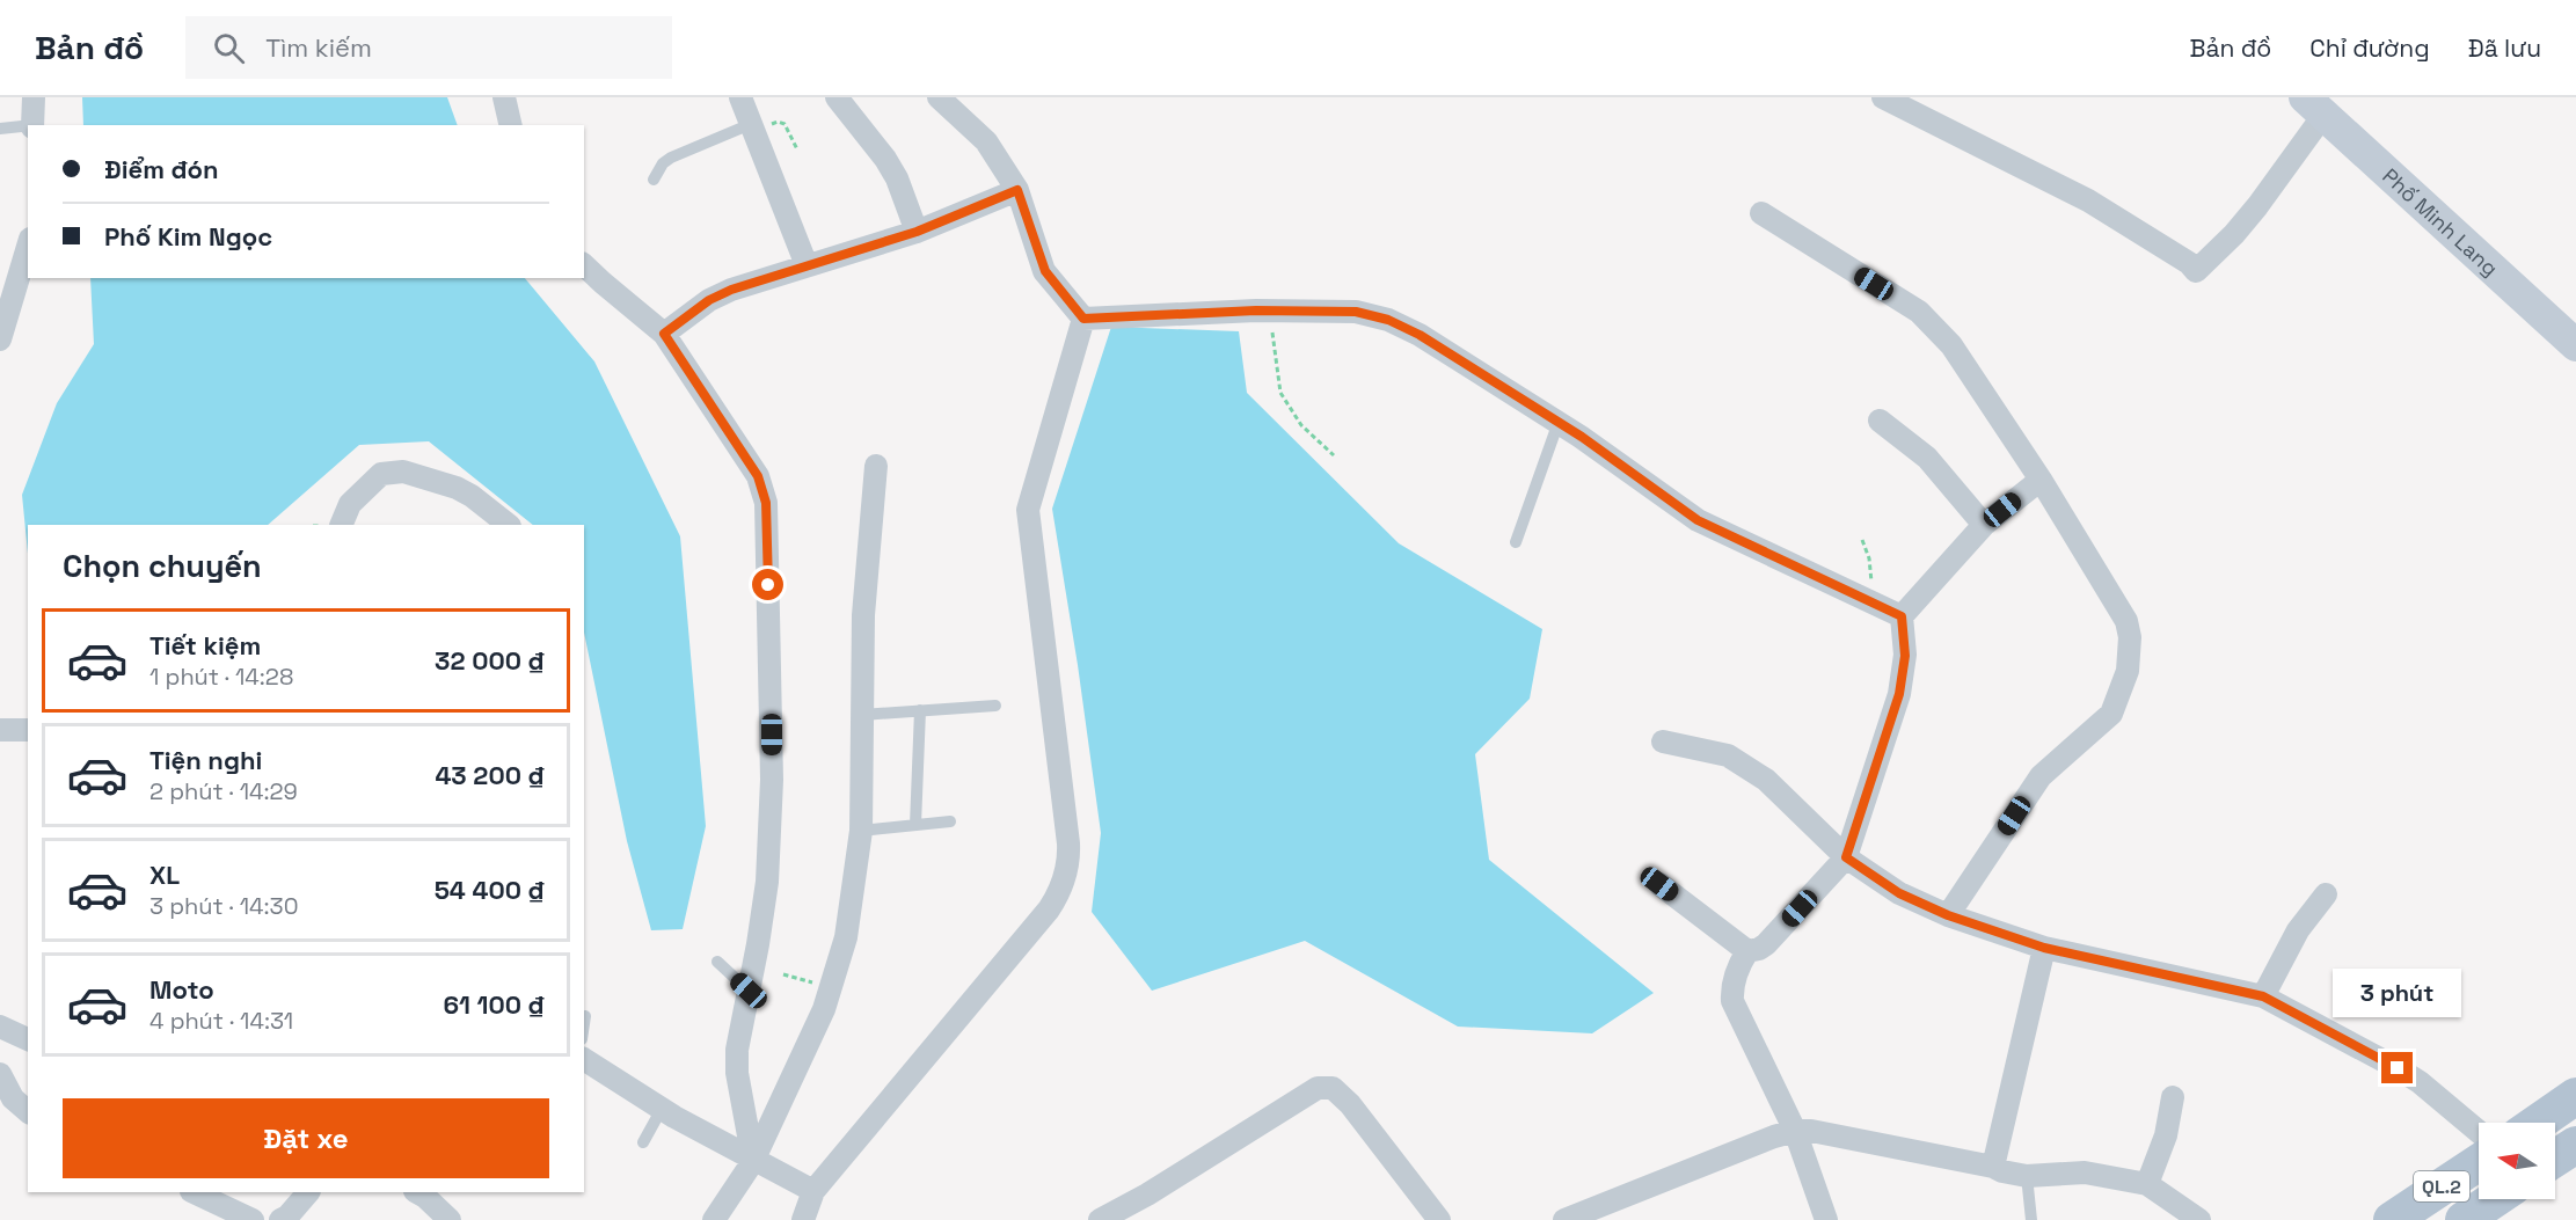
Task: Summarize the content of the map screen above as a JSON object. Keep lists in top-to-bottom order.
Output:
{
  "streets": {
    "main road": ["QL.2"],
    "street": ["Phố Minh Lang"]
  },
  "north": "left",
  "page": {
    "header": "Bản đồ",
    "search": "Tìm kiếm",
    "nav": ["Bản đồ", "Chỉ đường", "Đã lưu"],
    "banner": ["Điểm đón", "Phố Kim Ngọc"],
    "heading": "Chọn chuyến",
    "list": [
      {
        "name": "Tiết kiệm",
        "note": "1 phút · 14:28",
        "value": "32 000 ₫"
      },
      {
        "name": "Tiện nghi",
        "note": "2 phút · 14:29",
        "value": "43 200 ₫"
      },
      {
        "name": "XL",
        "note": "3 phút · 14:30",
        "value": "54 400 ₫"
      },
      {
        "name": "Moto",
        "note": "4 phút · 14:31",
        "value": "61 100 ₫"
      }
    ],
    "bubble": "3 phút",
    "buttons": "Đặt xe"
  }
}
